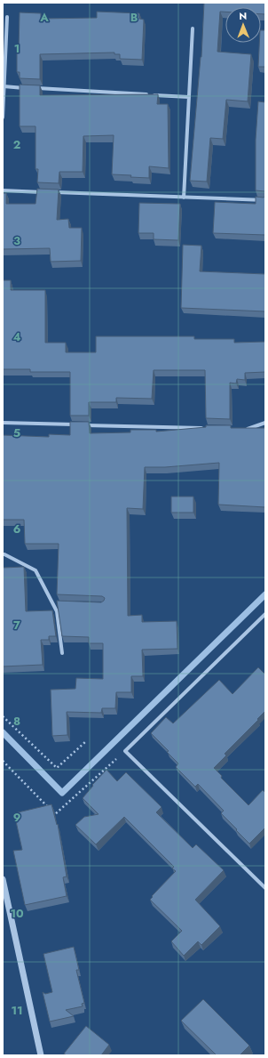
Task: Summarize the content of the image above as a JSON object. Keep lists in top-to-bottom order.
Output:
{
  "north": "top",
  "grid": {
    "columns": ["A", "B"],
    "rows": [
      "1",
      "2",
      "3",
      "4",
      "5",
      "6",
      "7",
      "8",
      "9",
      "10",
      "11"
    ]
  }
}
